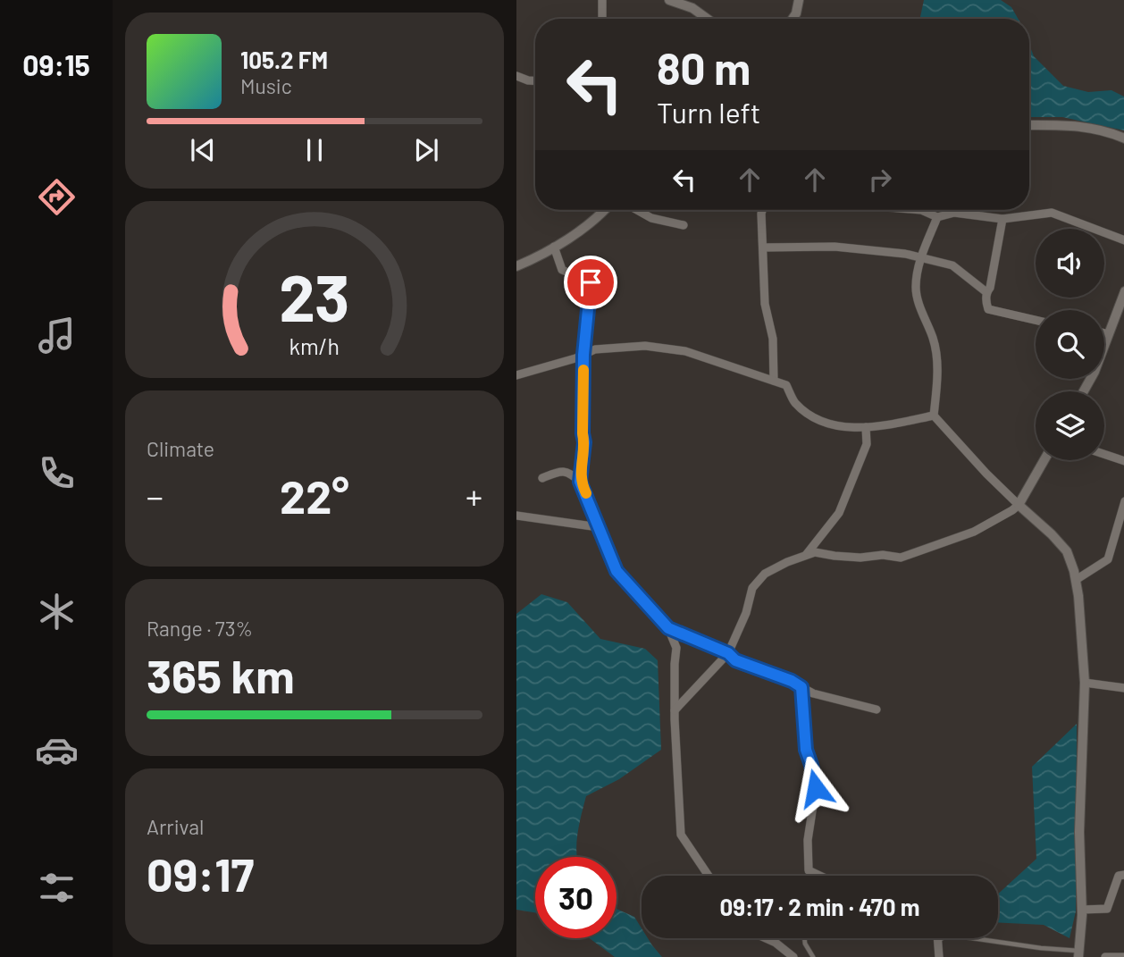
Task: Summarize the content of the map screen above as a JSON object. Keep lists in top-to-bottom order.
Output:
{
  "page": {
    "tabs": "09:15",
    "turn": ["80 m", "Turn left"],
    "song": ["105.2 FM", "Music"],
    "tile": [
      "Climate",
      ["Range · 73%", "365 km"],
      ["Arrival", "09:17"]
    ],
    "heat": ["−", "22°", "+"],
    "limit": "30",
    "trip": "09:17 · 2 min · 470 m",
    "gauge": ["23", "km/h"]
  }
}
